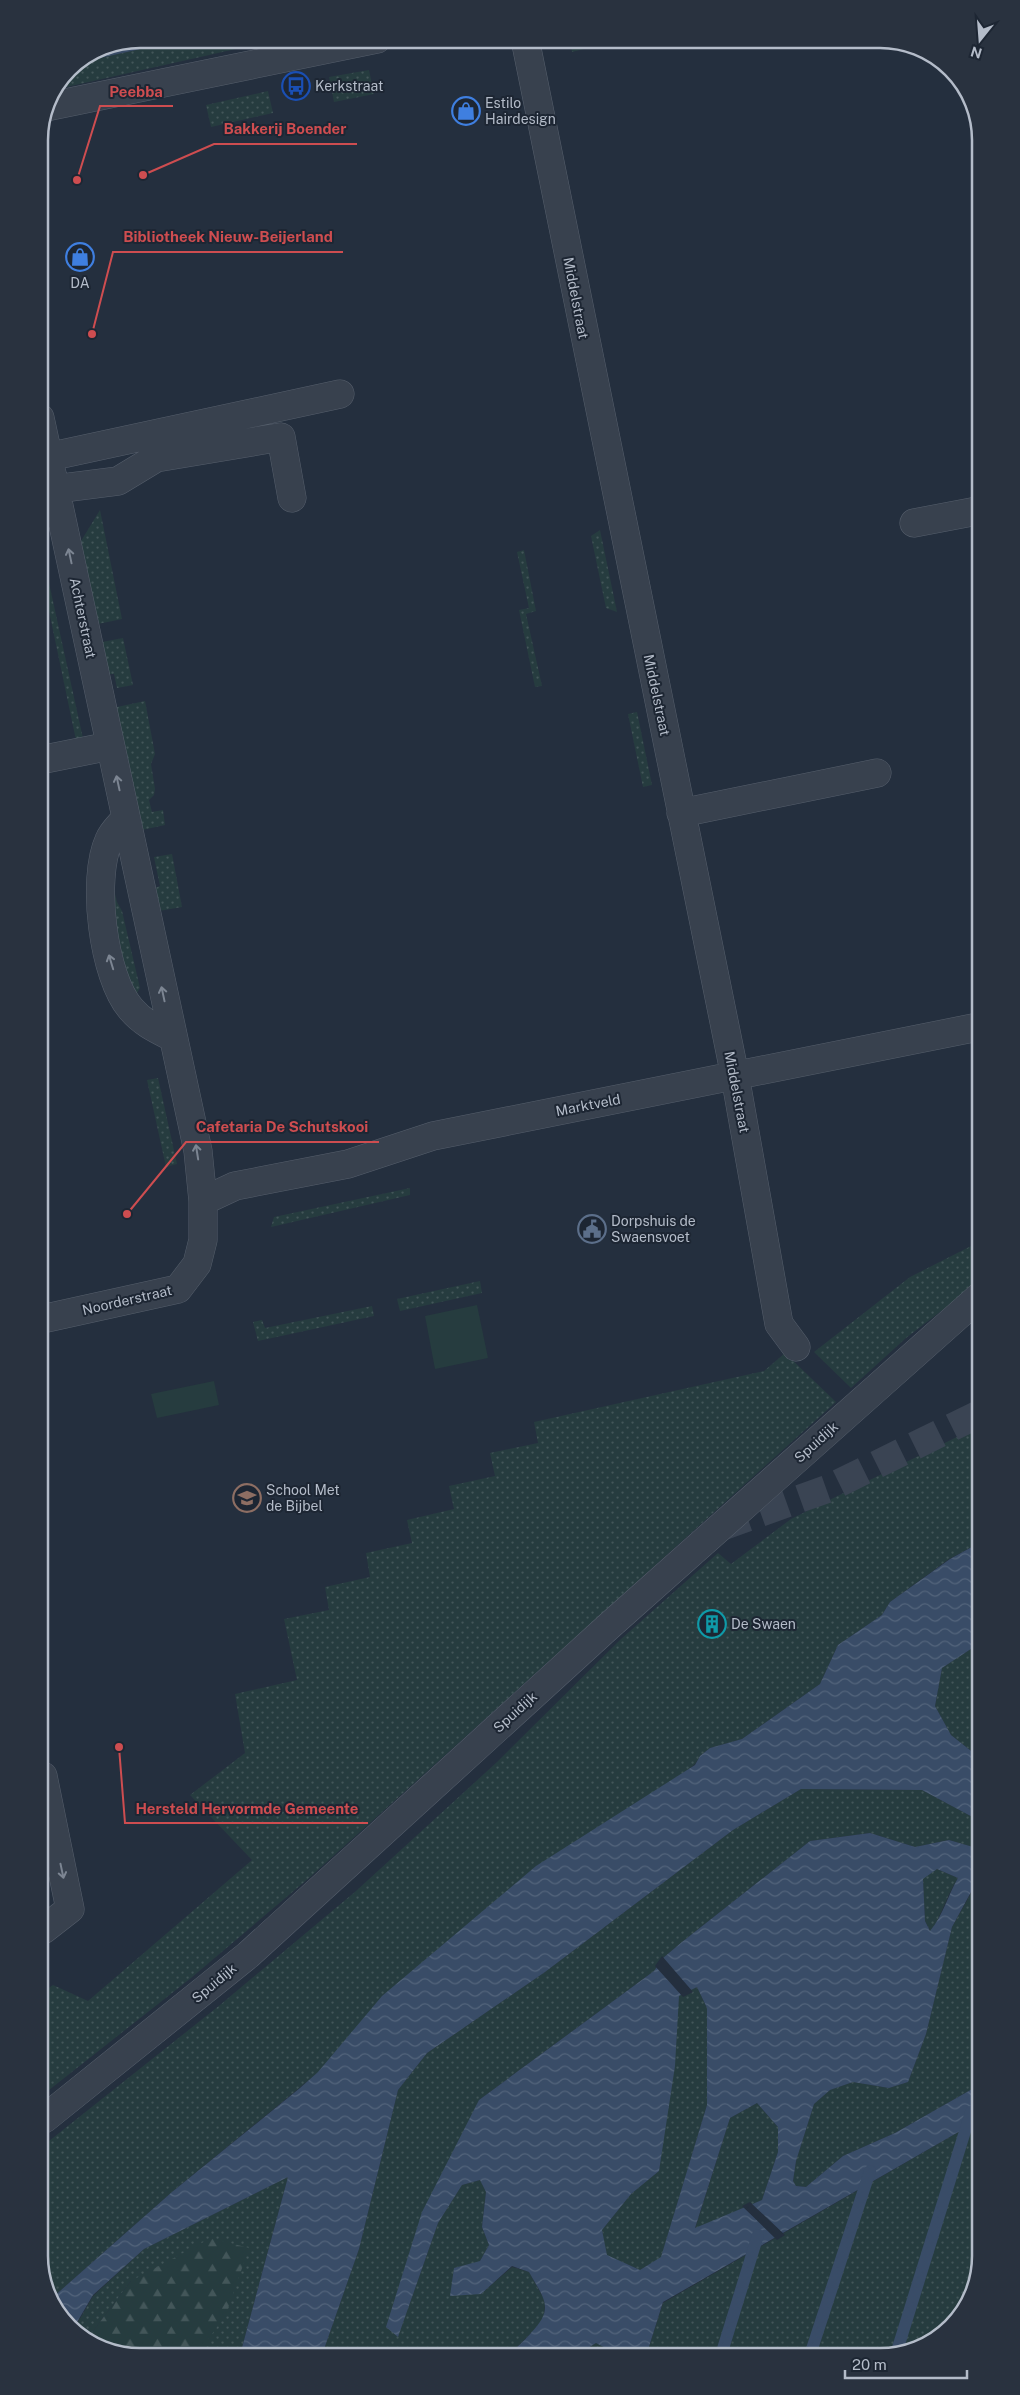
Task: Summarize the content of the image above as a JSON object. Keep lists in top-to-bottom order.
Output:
{
  "streets": {
    "street": [
      "Middelstraat",
      "Achterstraat",
      "Marktveld",
      "Noorderstraat",
      "Spuidijk"
    ]
  },
  "crossings": [
    ["Middelstraat", "Marktveld"],
    ["Achterstraat", "Marktveld"],
    ["Achterstraat", "Noorderstraat"],
    ["Marktveld", "Noorderstraat"]
  ],
  "one_way": ["Achterstraat"],
  "places": {
    "bus stop": ["Kerkstraat"],
    "shop": ["Estilo Hairdesign", "DA"],
    "other": [
      "Bakkerij Boender",
      "Peebba",
      "Bibliotheek Nieuw-Beijerland",
      "Cafetaria De Schutskooi",
      "Hersteld Hervormde Gemeente"
    ],
    "public building": ["Dorpshuis de Swaensvoet"],
    "school or university": ["School Met de Bijbel"],
    "building": ["De Swaen"]
  },
  "scale_bar": "20 m",
  "north": "bottom"
}
